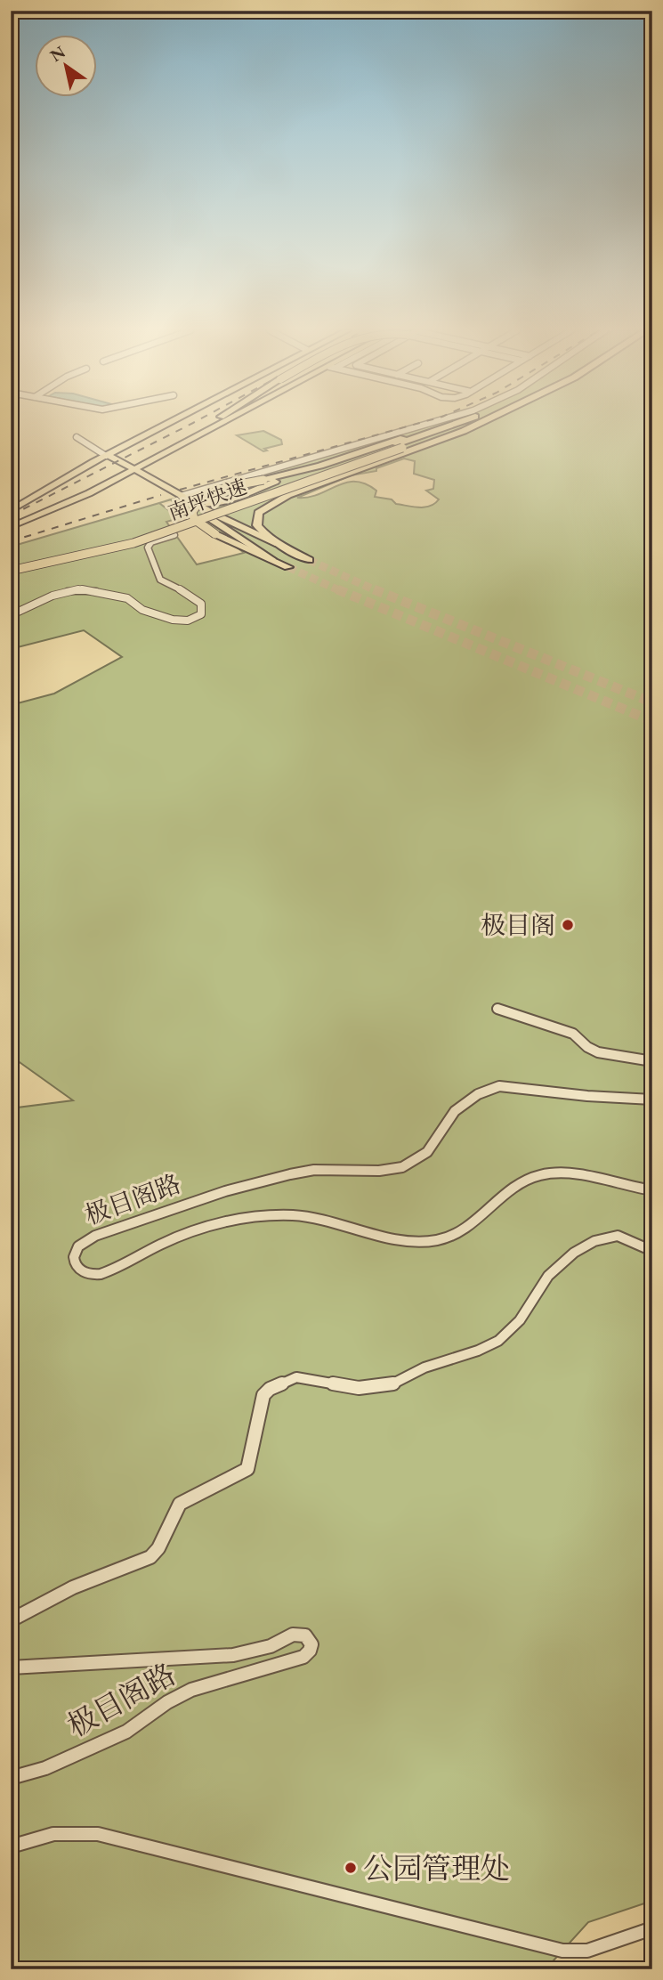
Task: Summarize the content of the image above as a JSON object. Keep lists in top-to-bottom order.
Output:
{
  "streets": {
    "highway": ["南坪快速"],
    "street": ["极目阁路"]
  },
  "places": ["极目阁", "公园管理处"],
  "north": "top left"
}
